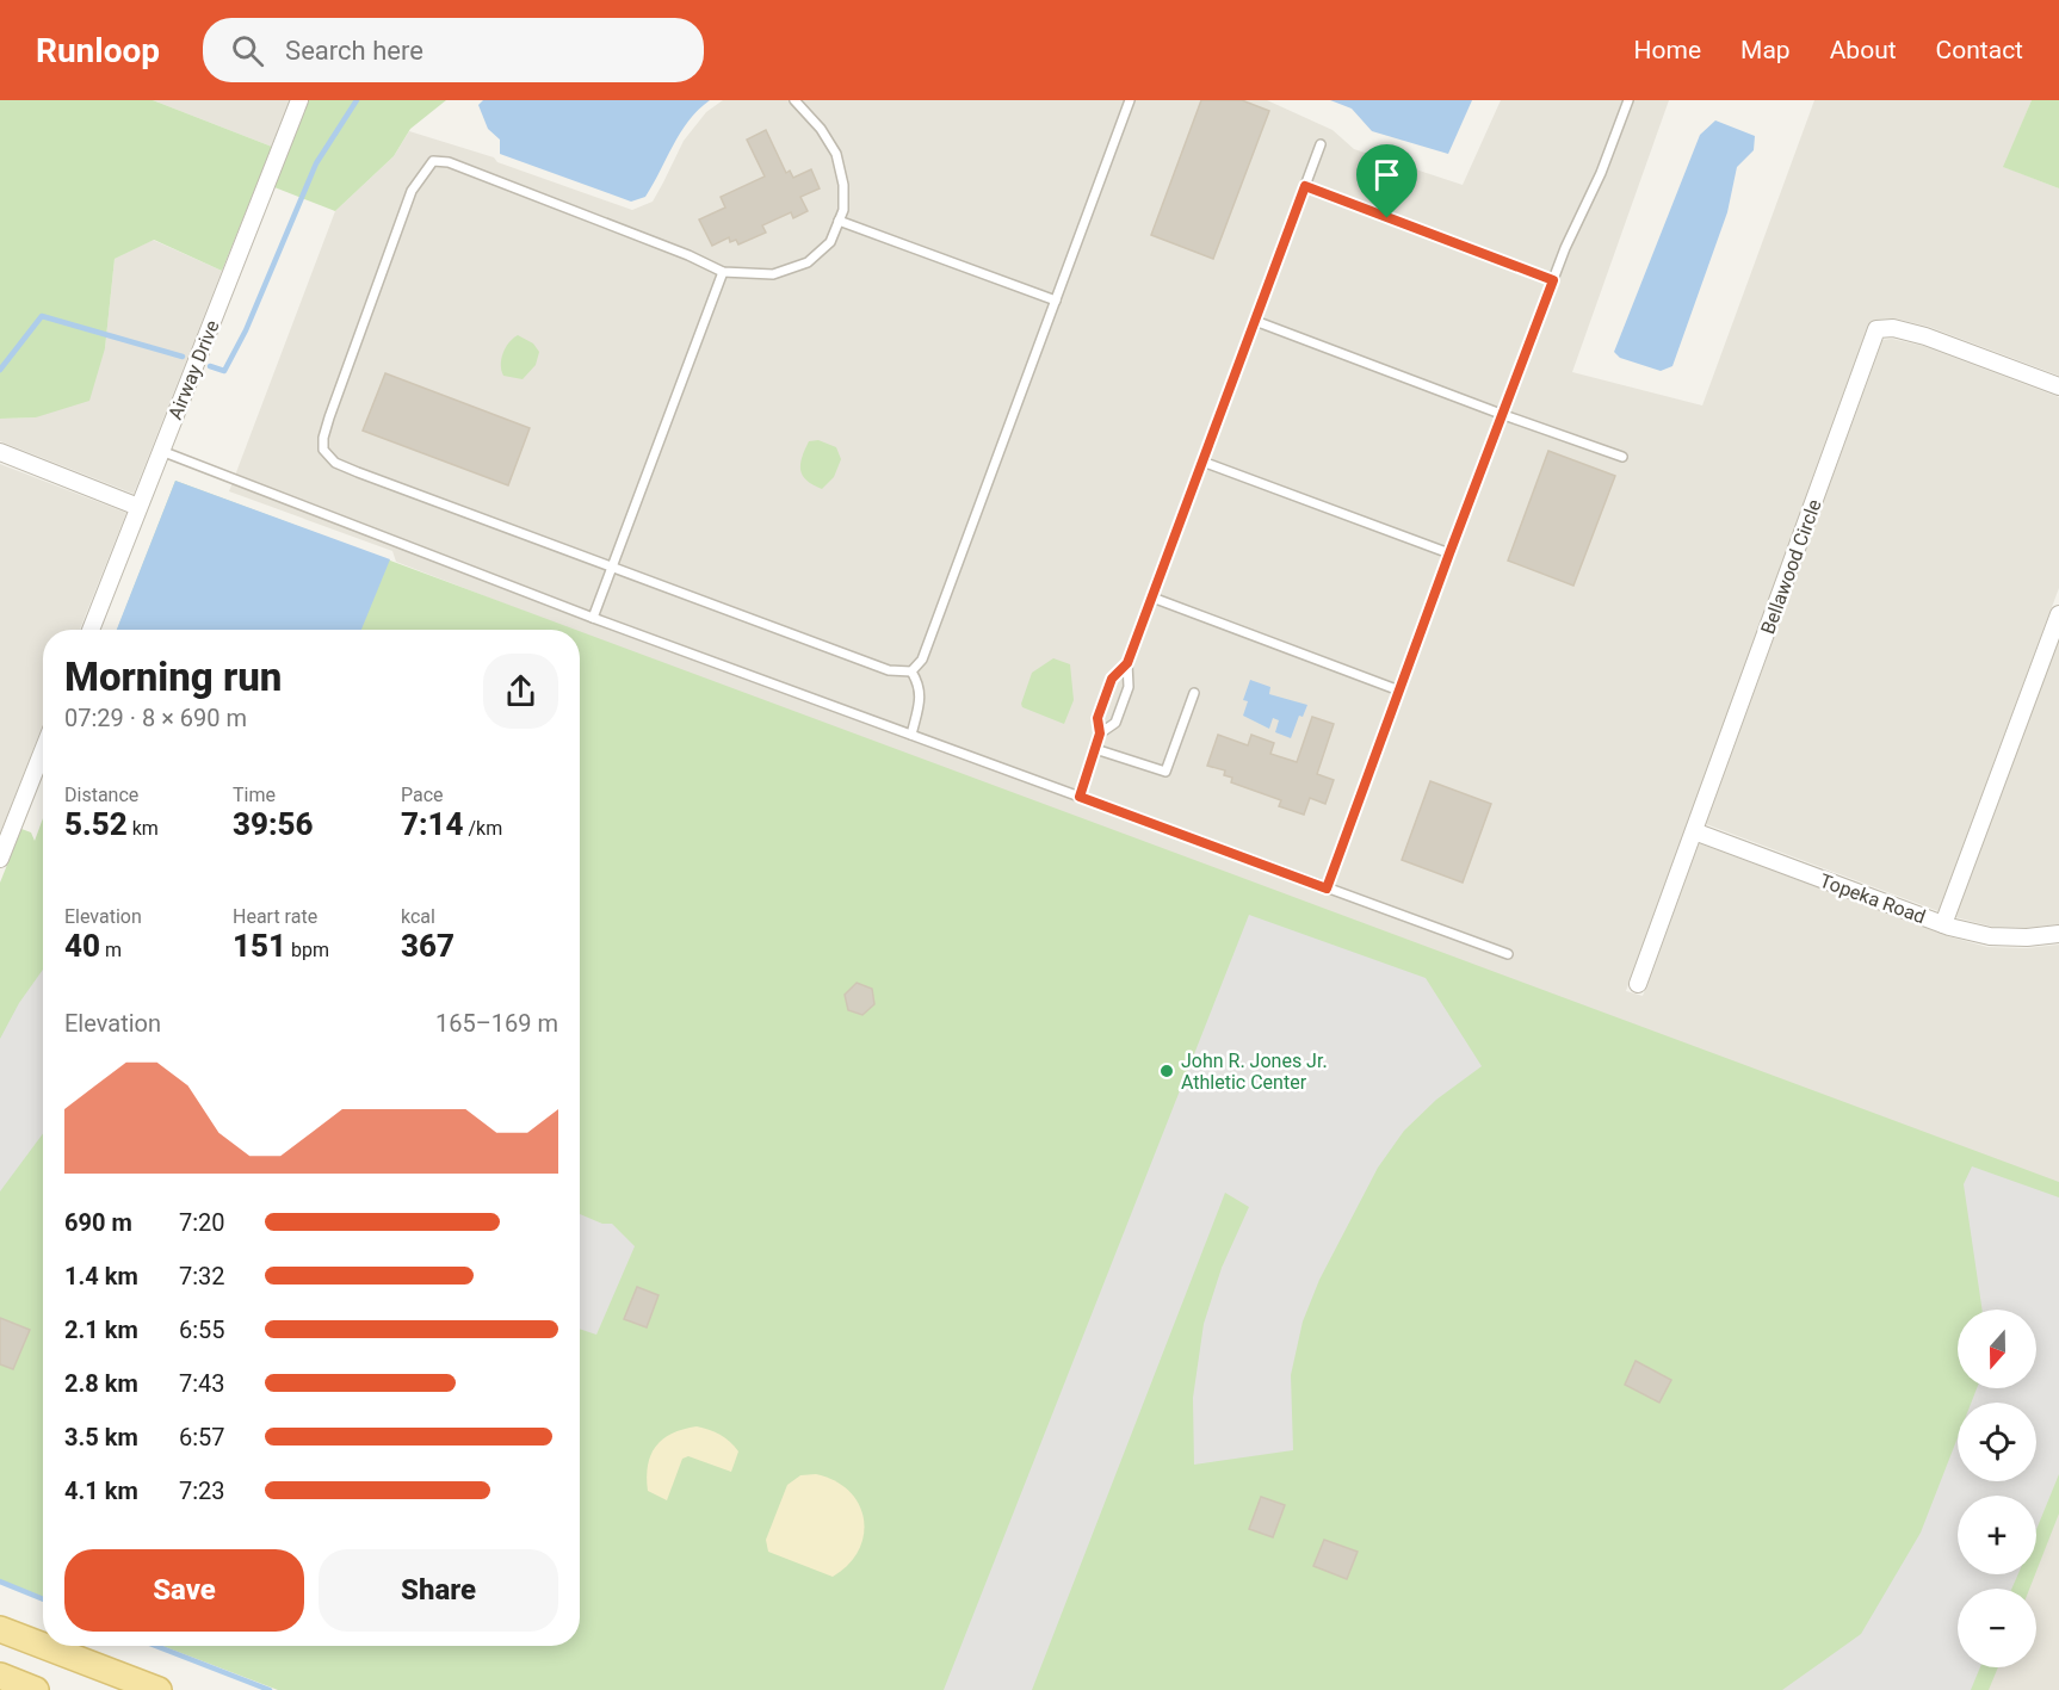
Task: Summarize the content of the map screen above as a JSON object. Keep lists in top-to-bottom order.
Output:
{
  "streets": {
    "street": ["Airway Drive", "Bellawood Circle", "Topeka Road"]
  },
  "crossings": [
    ["Bellawood Circle", "Topeka Road"]
  ],
  "places": ["John R. Jones Jr. Athletic Center"],
  "north": "bottom",
  "page": {
    "header": "Runloop",
    "search": "Search here",
    "nav": [
      "Home",
      "Map",
      "About",
      "Contact"
    ],
    "heading": ["Morning run", "07:29 · 8 × 690 m"],
    "stats": [
      ["Distance", "5.52 km"],
      ["Time", "39:56"],
      ["Pace", "7:14 /km"],
      ["Elevation", "40 m"],
      ["Heart rate", "151 bpm"],
      ["kcal", "367"]
    ],
    "chart": ["Elevation", "165–169 m"],
    "list": [
      {
        "name": "690 m",
        "note": "7:20"
      },
      {
        "name": "1.4 km",
        "note": "7:32"
      },
      {
        "name": "2.1 km",
        "note": "6:55"
      },
      {
        "name": "2.8 km",
        "note": "7:43"
      },
      {
        "name": "3.5 km",
        "note": "6:57"
      },
      {
        "name": "4.1 km",
        "note": "7:23"
      }
    ],
    "map_buttons": ["+", "−"],
    "buttons": ["Save", "Share"]
  }
}
